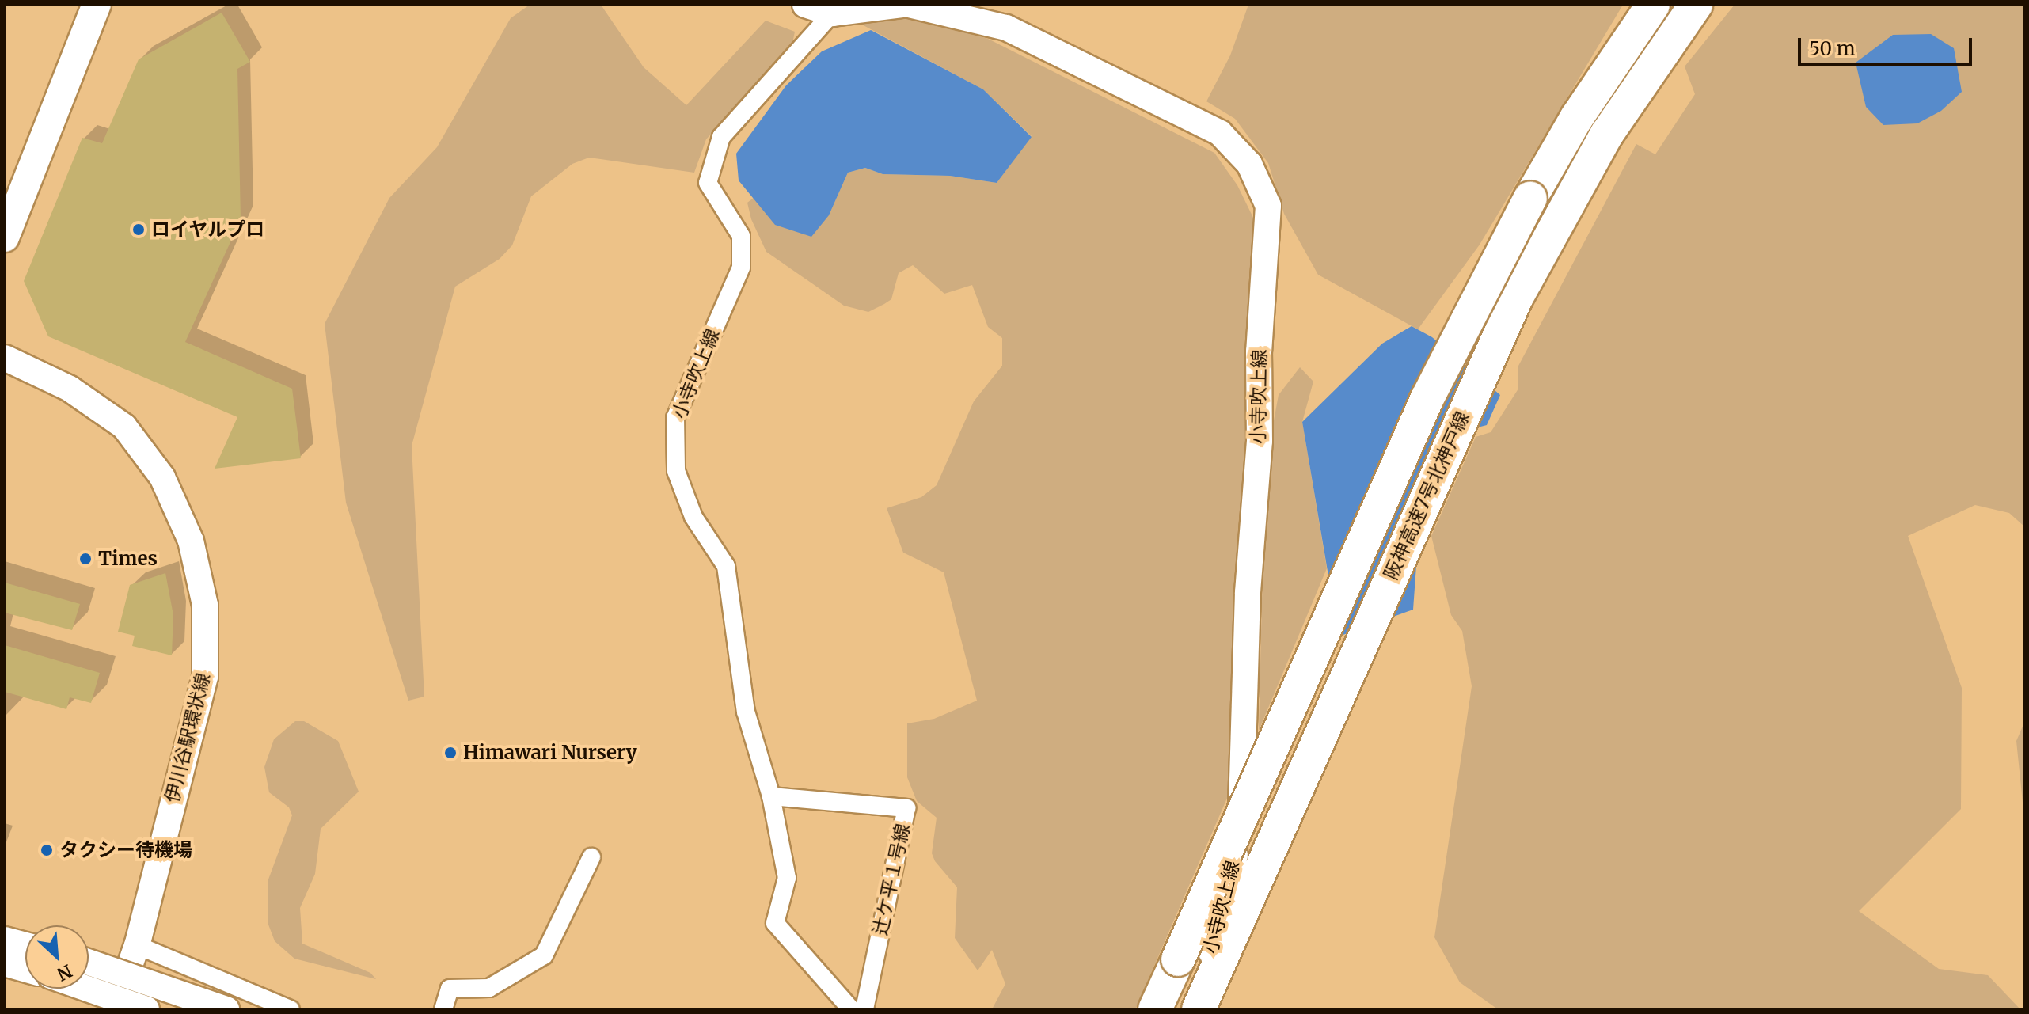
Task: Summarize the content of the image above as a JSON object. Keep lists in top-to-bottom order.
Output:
{
  "streets": {
    "highway": ["阪神高速7号北神戸線"],
    "street": ["小寺吹上線", "伊川谷駅環状線", "辻ケ平１号線"]
  },
  "crossings": [
    ["小寺吹上線", "阪神高速7号北神戸線"],
    ["小寺吹上線", "辻ケ平１号線"]
  ],
  "places": [
    "ロイヤルプロ",
    "Times",
    "Himawari Nursery",
    "タクシー待機場"
  ],
  "scale_bar": "50 m",
  "north": "bottom right"
}
